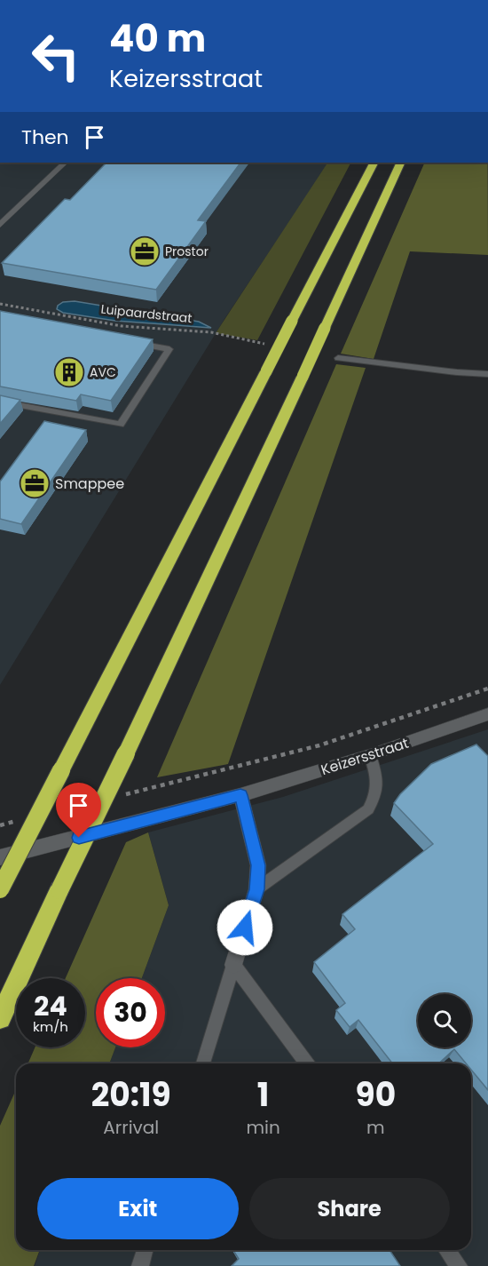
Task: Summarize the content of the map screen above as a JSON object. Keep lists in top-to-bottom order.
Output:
{
  "streets": {
    "street": ["Keizersstraat"],
    "path": ["Luipaardstraat"]
  },
  "places": {
    "office": ["Prostor", "Smappee"],
    "building": ["AVC"]
  },
  "page": {
    "turn": ["40 m", "Keizersstraat"],
    "then": "Then",
    "speed": "24 km/h",
    "limit": "30",
    "eta": [
      "20:19",
      "Arrival",
      "1",
      "min",
      "90",
      "m"
    ],
    "buttons": ["Exit", "Share"]
  }
}
